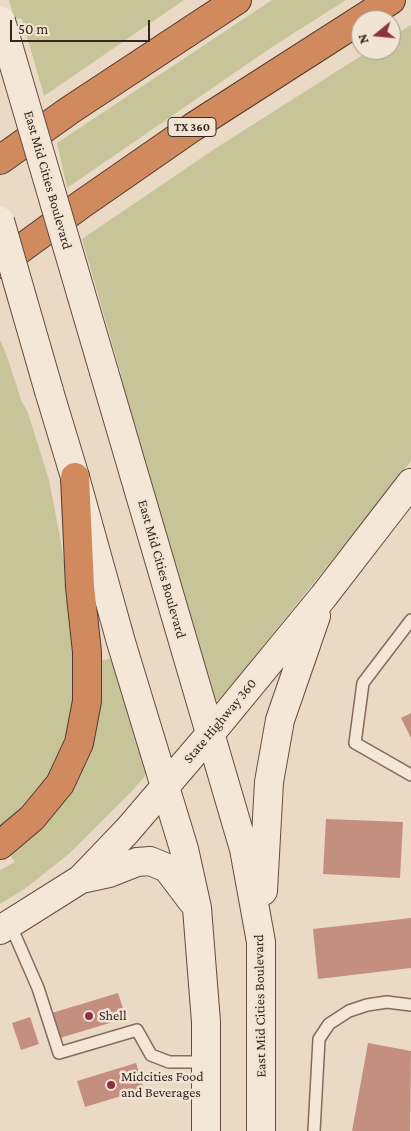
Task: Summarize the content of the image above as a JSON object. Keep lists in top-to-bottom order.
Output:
{
  "streets": {
    "highway": ["TX 360"],
    "main road": ["East Mid Cities Boulevard", "State Highway 360"]
  },
  "crossings": [
    ["East Mid Cities Boulevard", "State Highway 360"]
  ],
  "places": ["Shell", "Midcities Food and Beverages"],
  "scale_bar": "50 m",
  "north": "left"
}
